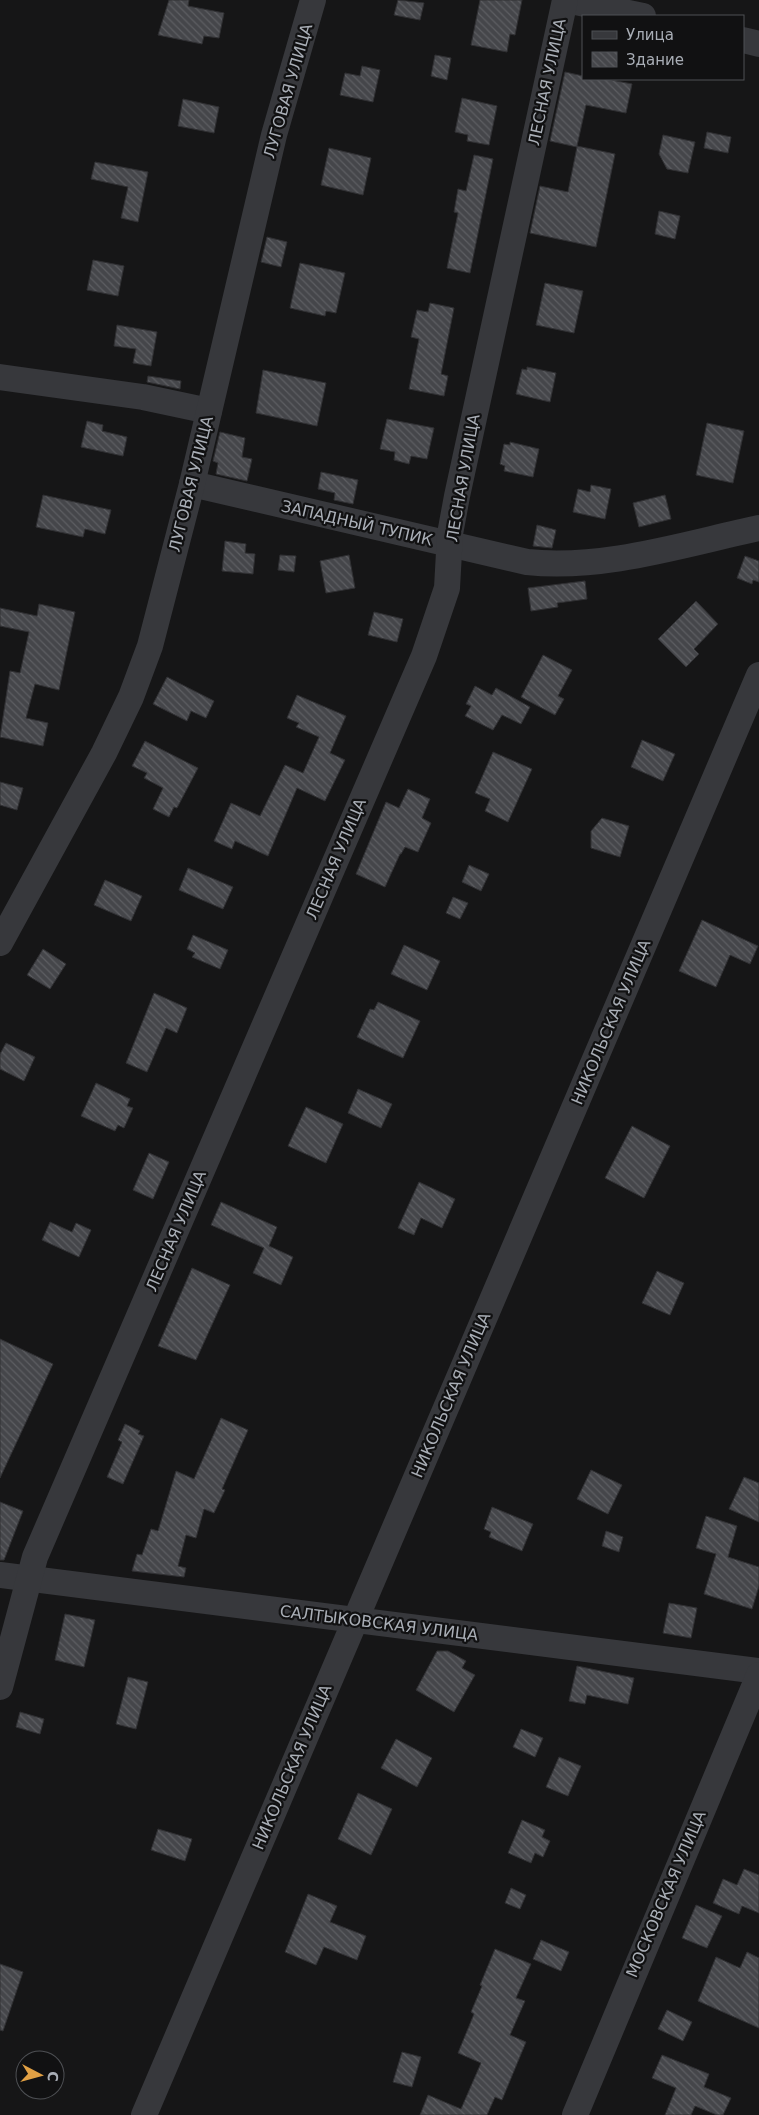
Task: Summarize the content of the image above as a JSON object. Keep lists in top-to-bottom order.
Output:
{
  "streets": {
    "street": [
      "ЛЕСНАЯ УЛИЦА",
      "ЛУГОВАЯ УЛИЦА",
      "ЗАПАДНЫЙ ТУПИК",
      "НИКОЛЬСКАЯ УЛИЦА",
      "САЛТЫКОВСКАЯ УЛИЦА",
      "МОСКОВСКАЯ УЛИЦА"
    ]
  },
  "crossings": [
    ["ЛЕСНАЯ УЛИЦА", "ЗАПАДНЫЙ ТУПИК"],
    ["ЛЕСНАЯ УЛИЦА", "САЛТЫКОВСКАЯ УЛИЦА"],
    ["ЛУГОВАЯ УЛИЦА", "ЗАПАДНЫЙ ТУПИК"],
    ["НИКОЛЬСКАЯ УЛИЦА", "САЛТЫКОВСКАЯ УЛИЦА"],
    ["САЛТЫКОВСКАЯ УЛИЦА", "МОСКОВСКАЯ УЛИЦА"]
  ],
  "legend": ["Улица", "Здание"],
  "north": "right"
}
